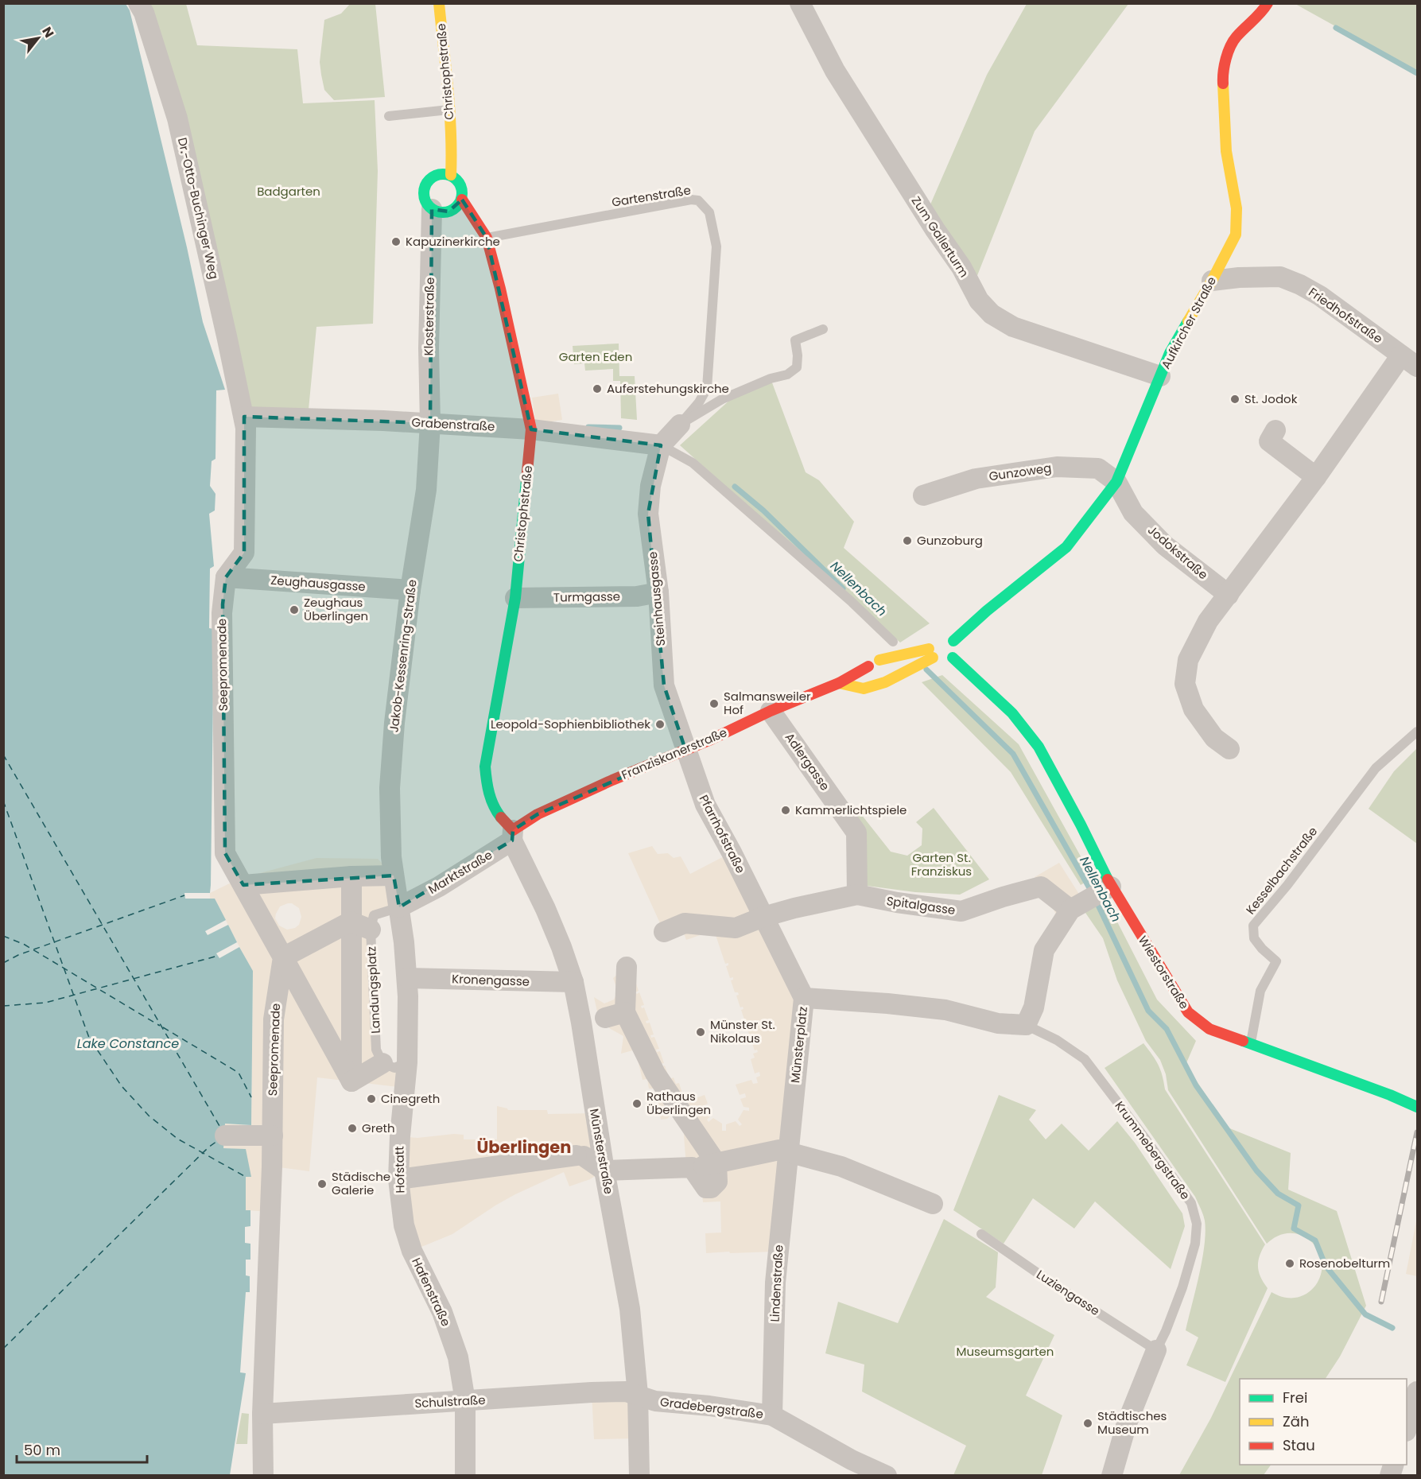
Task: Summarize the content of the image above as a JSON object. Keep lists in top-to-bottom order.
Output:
{
  "streets": {
    "street": [
      "Christophstraße",
      "Dr.-Otto-Buchinger Weg",
      "Zum Gallerturm",
      "Friedhofstraße",
      "Klosterstraße",
      "Aufkircher Straße",
      "Grabenstraße",
      "Gunzoweg",
      "Jodokstraße",
      "Zeughausgasse",
      "Turmgasse",
      "Steinhausgasse",
      "Jakob-Kessenring-Straße",
      "Seepromenade",
      "Franziskanerstraße",
      "Adlergasse",
      "Pfarrhofstraße",
      "Marktstraße",
      "Spitalgasse",
      "Wiestorstraße",
      "Kronengasse",
      "Münsterplatz",
      "Krummebergstraße",
      "Münsterstraße",
      "Hofstatt",
      "Lindenstraße",
      "Hafenstraße",
      "Schulstraße",
      "Gradebergstraße"
    ],
    "lane": [
      "Gartenstraße",
      "Kesselbachstraße",
      "Landungsplatz",
      "Luziengasse"
    ]
  },
  "crossings": [
    ["Christophstraße", "Gartenstraße"],
    ["Christophstraße", "Klosterstraße"],
    ["Christophstraße", "Grabenstraße"],
    ["Christophstraße", "Turmgasse"],
    ["Christophstraße", "Franziskanerstraße"],
    ["Christophstraße", "Marktstraße"],
    ["Christophstraße", "Münsterstraße"],
    ["Dr.-Otto-Buchinger Weg", "Grabenstraße"],
    ["Zum Gallerturm", "Aufkircher Straße"],
    ["Friedhofstraße", "Aufkircher Straße"],
    ["Klosterstraße", "Grabenstraße"],
    ["Klosterstraße", "Jakob-Kessenring-Straße"],
    ["Aufkircher Straße", "Gunzoweg"],
    ["Aufkircher Straße", "Jodokstraße"],
    ["Aufkircher Straße", "Wiestorstraße"],
    ["Grabenstraße", "Steinhausgasse"],
    ["Grabenstraße", "Jakob-Kessenring-Straße"],
    ["Gunzoweg", "Jodokstraße"],
    ["Zeughausgasse", "Jakob-Kessenring-Straße"],
    ["Zeughausgasse", "Seepromenade"],
    ["Turmgasse", "Steinhausgasse"],
    ["Steinhausgasse", "Franziskanerstraße"],
    ["Steinhausgasse", "Pfarrhofstraße"],
    ["Jakob-Kessenring-Straße", "Marktstraße"],
    ["Jakob-Kessenring-Straße", "Landungsplatz"],
    ["Seepromenade", "Schulstraße"],
    ["Franziskanerstraße", "Adlergasse"],
    ["Franziskanerstraße", "Pfarrhofstraße"],
    ["Franziskanerstraße", "Marktstraße"],
    ["Franziskanerstraße", "Münsterstraße"],
    ["Adlergasse", "Spitalgasse"],
    ["Pfarrhofstraße", "Spitalgasse"],
    ["Pfarrhofstraße", "Münsterplatz"],
    ["Kesselbachstraße", "Wiestorstraße"],
    ["Marktstraße", "Landungsplatz"],
    ["Marktstraße", "Münsterstraße"],
    ["Spitalgasse", "Münsterplatz"],
    ["Kronengasse", "Münsterstraße"],
    ["Münsterplatz", "Krummebergstraße"],
    ["Münsterplatz", "Lindenstraße"],
    ["Krummebergstraße", "Luziengasse"],
    ["Münsterstraße", "Schulstraße"],
    ["Münsterstraße", "Gradebergstraße"],
    ["Hofstatt", "Hafenstraße"],
    ["Lindenstraße", "Gradebergstraße"],
    ["Hafenstraße", "Schulstraße"],
    ["Schulstraße", "Gradebergstraße"]
  ],
  "districts": ["Überlingen"],
  "water": ["Nellenbach", "Lake Constance"],
  "parks": [
    "Badgarten",
    "Garten Eden",
    "Garten St. Franziskus",
    "Museumsgarten"
  ],
  "places": [
    "Kapuzinerkirche",
    "Auferstehungskirche",
    "St. Jodok",
    "Gunzoburg",
    "Zeughaus Überlingen",
    "Salmansweiler Hof",
    "Leopold-Sophienbibliothek",
    "Kammerlichtspiele",
    "Münster St. Nikolaus",
    "Cinegreth",
    "Rathaus Überlingen",
    "Greth",
    "Städische Galerie",
    "Rosenobelturm",
    "Städtisches Museum"
  ],
  "legend": ["Frei", "Zäh", "Stau"],
  "scale_bar": "50 m",
  "north": "top right"
}
